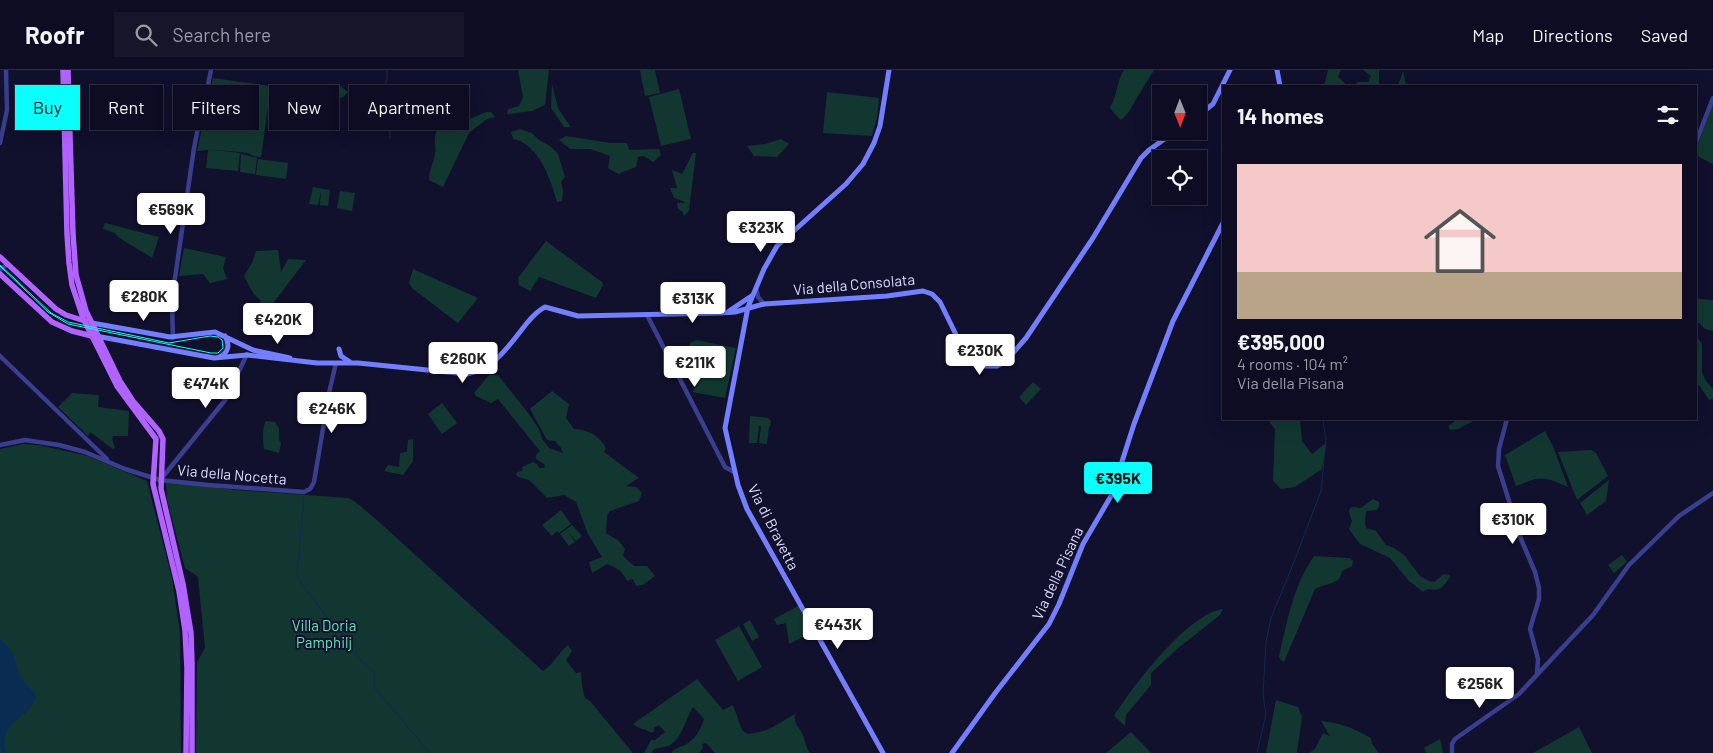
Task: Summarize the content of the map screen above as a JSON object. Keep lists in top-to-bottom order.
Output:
{
  "streets": {
    "main road": ["Via della Consolata", "Via di Bravetta", "Via della Pisana"],
    "street": ["Via della Nocetta"]
  },
  "crossings": [
    ["Via della Consolata", "Via di Bravetta"]
  ],
  "parks": ["Villa Doria Pamphilj"],
  "north": "bottom",
  "page": {
    "header": "Roofr",
    "search": "Search here",
    "nav": ["Map", "Directions", "Saved"],
    "chip": [
      "Buy",
      "Rent",
      "Filters",
      "New",
      "Apartment"
    ],
    "heading": "14 homes",
    "list": [
      {
        "name": "€395,000",
        "note": "4 rooms · 104 m² · Via della Pisana"
      }
    ],
    "price": [
      "€569K",
      "€323K",
      "€280K",
      "€313K",
      "€420K",
      "€230K",
      "€260K",
      "€211K",
      "€474K",
      "€246K",
      "€395K",
      "€310K",
      "€443K",
      "€256K"
    ]
  }
}
